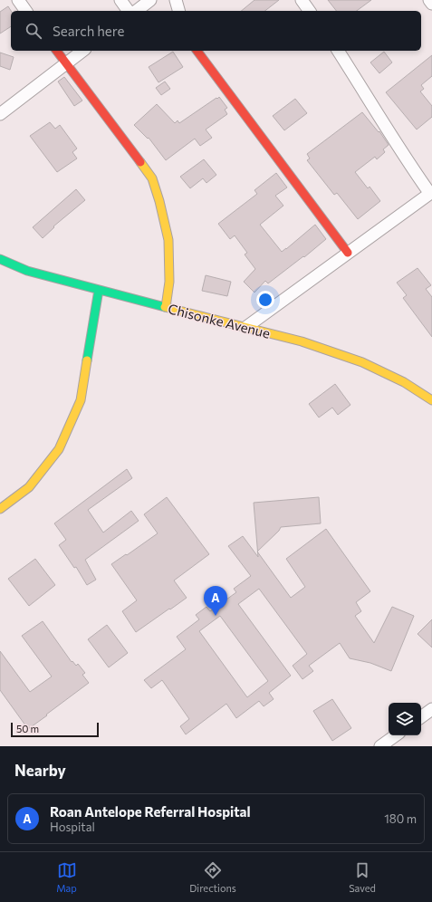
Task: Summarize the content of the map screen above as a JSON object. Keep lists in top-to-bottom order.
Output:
{
  "streets": {
    "street": ["Chisonke Avenue"]
  },
  "scale_bar": "50 m",
  "page": {
    "search": "Search here",
    "pins": "A",
    "scale": "50 m",
    "heading": "Nearby",
    "list": [
      {
        "mark": "A",
        "name": "Roan Antelope Referral Hospital",
        "note": "Hospital",
        "value": "180 m"
      }
    ],
    "nav": ["Map", "Directions", "Saved"]
  }
}
